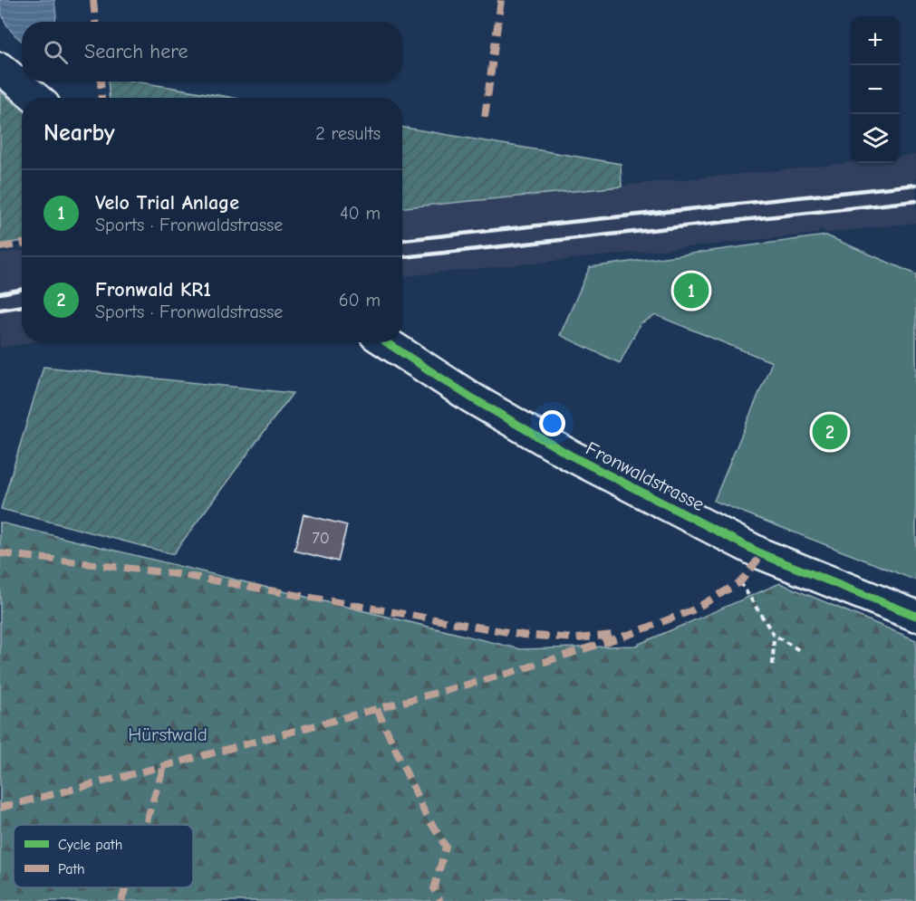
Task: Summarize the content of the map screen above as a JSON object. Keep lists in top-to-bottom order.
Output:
{
  "streets": {
    "street": ["Fronwaldstrasse"]
  },
  "parks": ["Hürstwald"],
  "house_numbers": ["70"],
  "legend": ["Cycle path", "Path"],
  "page": {
    "map_buttons": ["+", "−"],
    "search": "Search here",
    "heading": ["Nearby", "2 results"],
    "list": [
      {
        "mark": "1",
        "name": "Velo Trial Anlage",
        "note": "Sports · Fronwaldstrasse",
        "value": "40 m"
      },
      {
        "mark": "2",
        "name": "Fronwald KR1",
        "note": "Sports · Fronwaldstrasse",
        "value": "60 m"
      }
    ],
    "pins": ["1", "2"]
  }
}
